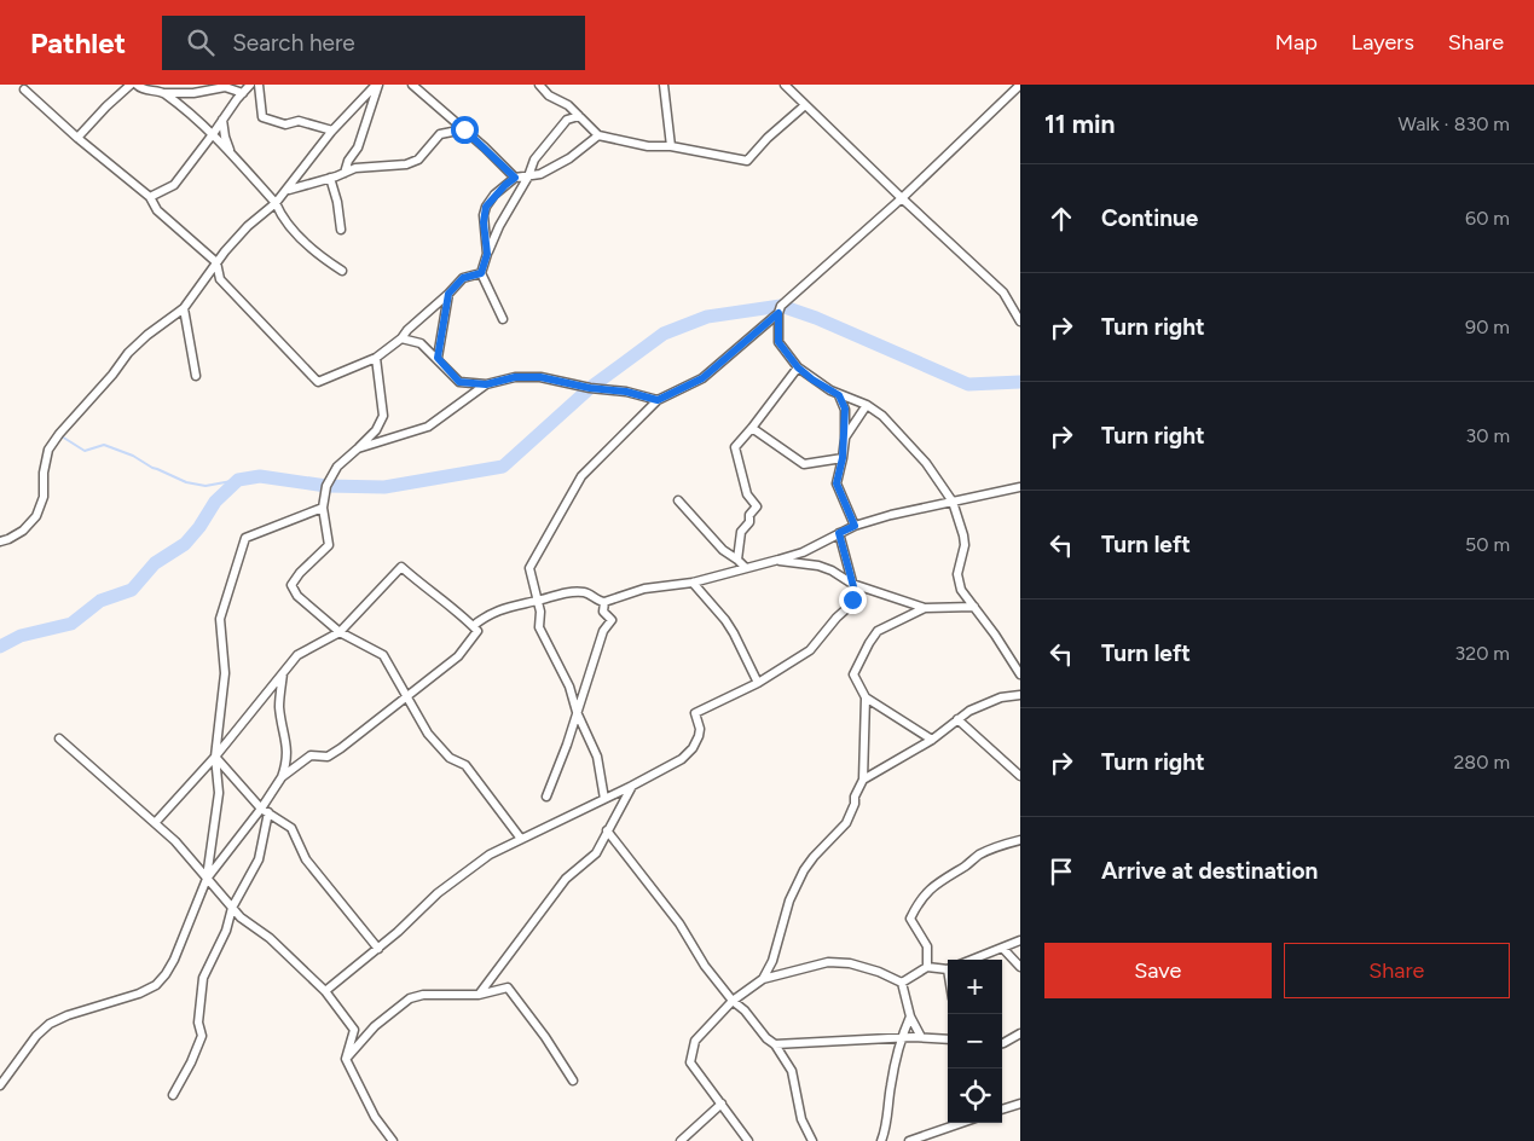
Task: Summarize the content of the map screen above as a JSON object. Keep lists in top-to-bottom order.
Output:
{
  "page": {
    "header": "Pathlet",
    "search": "Search here",
    "nav": ["Map", "Layers", "Share"],
    "heading": ["11 min", "Walk · 830 m"],
    "list": [
      ["Continue", "60 m"],
      ["Turn right", "90 m"],
      ["Turn right", "30 m"],
      ["Turn left", "50 m"],
      ["Turn left", "320 m"],
      ["Turn right", "280 m"],
      "Arrive at destination"
    ],
    "buttons": ["Save", "Share"],
    "map_buttons": ["+", "−"]
  }
}
